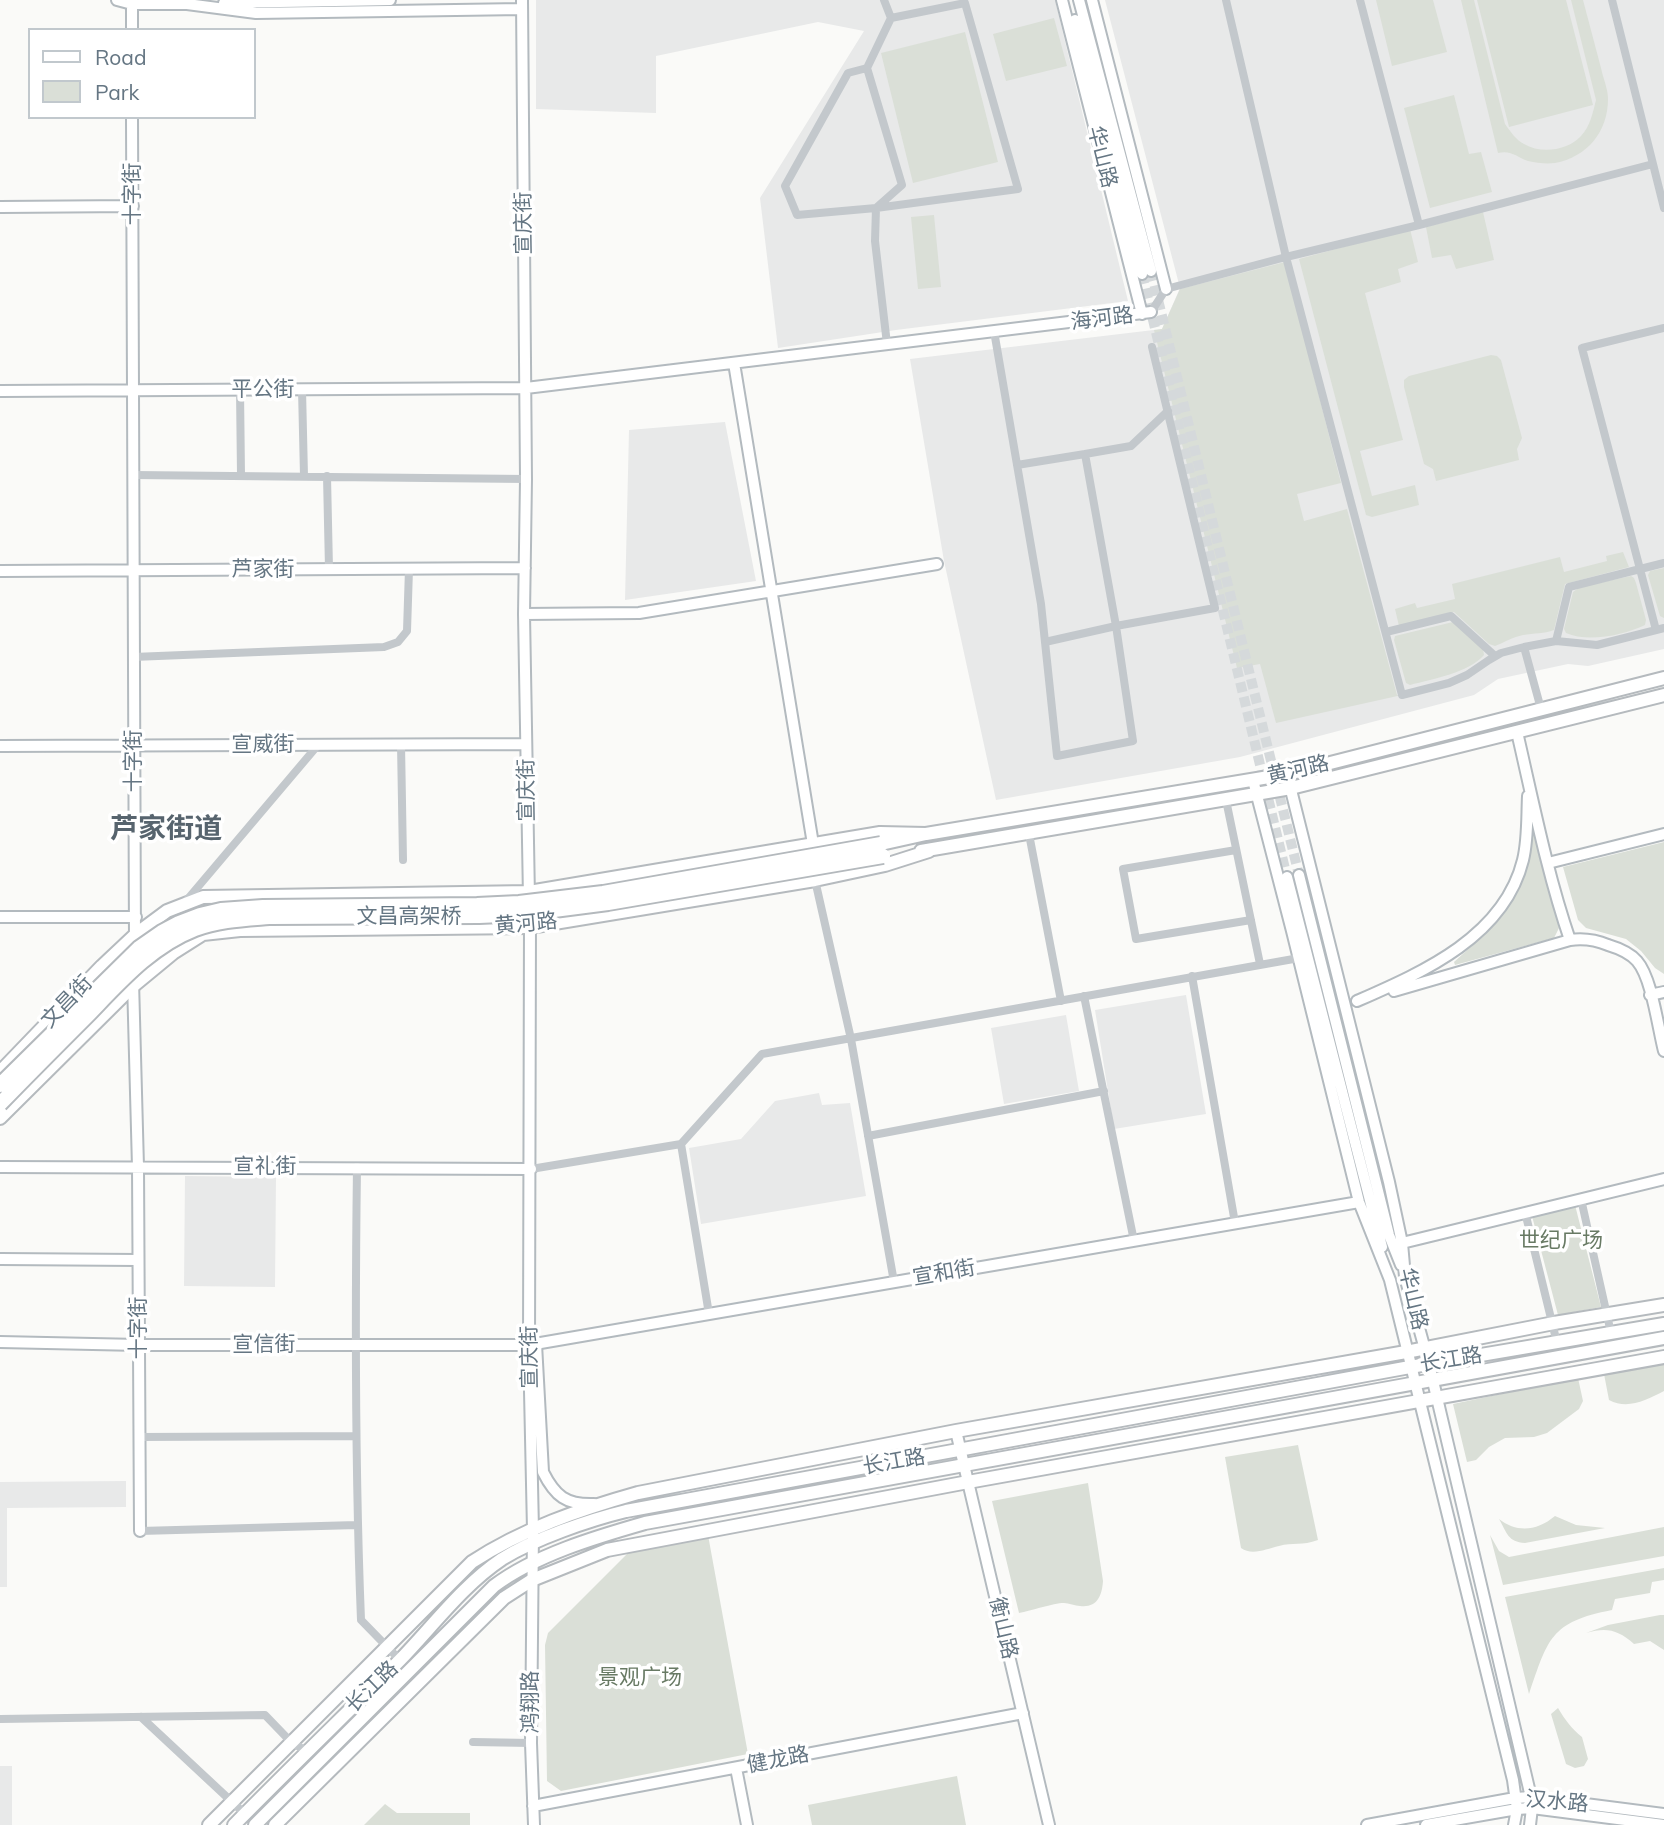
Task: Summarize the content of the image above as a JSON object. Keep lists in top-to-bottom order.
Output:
{
  "streets": {
    "highway": ["文昌高架桥"],
    "main road": ["黄河路", "文昌街", "长江路"],
    "street": [
      "华山路",
      "十字街",
      "宣庆街",
      "海河路",
      "平公街",
      "芦家街",
      "宣威街",
      "宣礼街",
      "宣和街",
      "宣信街",
      "衡山路",
      "鸿翔路",
      "健龙路",
      "汉水路"
    ]
  },
  "crossings": [
    ["华山路", "海河路"],
    ["华山路", "黄河路"],
    ["华山路", "宣和街"],
    ["华山路", "长江路"],
    ["华山路", "汉水路"],
    ["十字街", "平公街"],
    ["十字街", "芦家街"],
    ["十字街", "宣威街"],
    ["十字街", "黄河路"],
    ["十字街", "文昌街"],
    ["十字街", "宣礼街"],
    ["十字街", "宣信街"],
    ["宣庆街", "海河路"],
    ["宣庆街", "平公街"],
    ["宣庆街", "芦家街"],
    ["宣庆街", "宣威街"],
    ["宣庆街", "黄河路"],
    ["宣庆街", "宣礼街"],
    ["宣庆街", "宣和街"],
    ["宣庆街", "宣信街"],
    ["宣庆街", "长江路"],
    ["宣庆街", "鸿翔路"],
    ["海河路", "平公街"],
    ["黄河路", "文昌高架桥"],
    ["黄河路", "文昌街"],
    ["宣和街", "宣信街"],
    ["长江路", "衡山路"],
    ["衡山路", "健龙路"],
    ["鸿翔路", "健龙路"]
  ],
  "districts": ["芦家街道"],
  "parks": ["世纪广场", "景观广场"],
  "legend": ["Road", "Park"]
}
